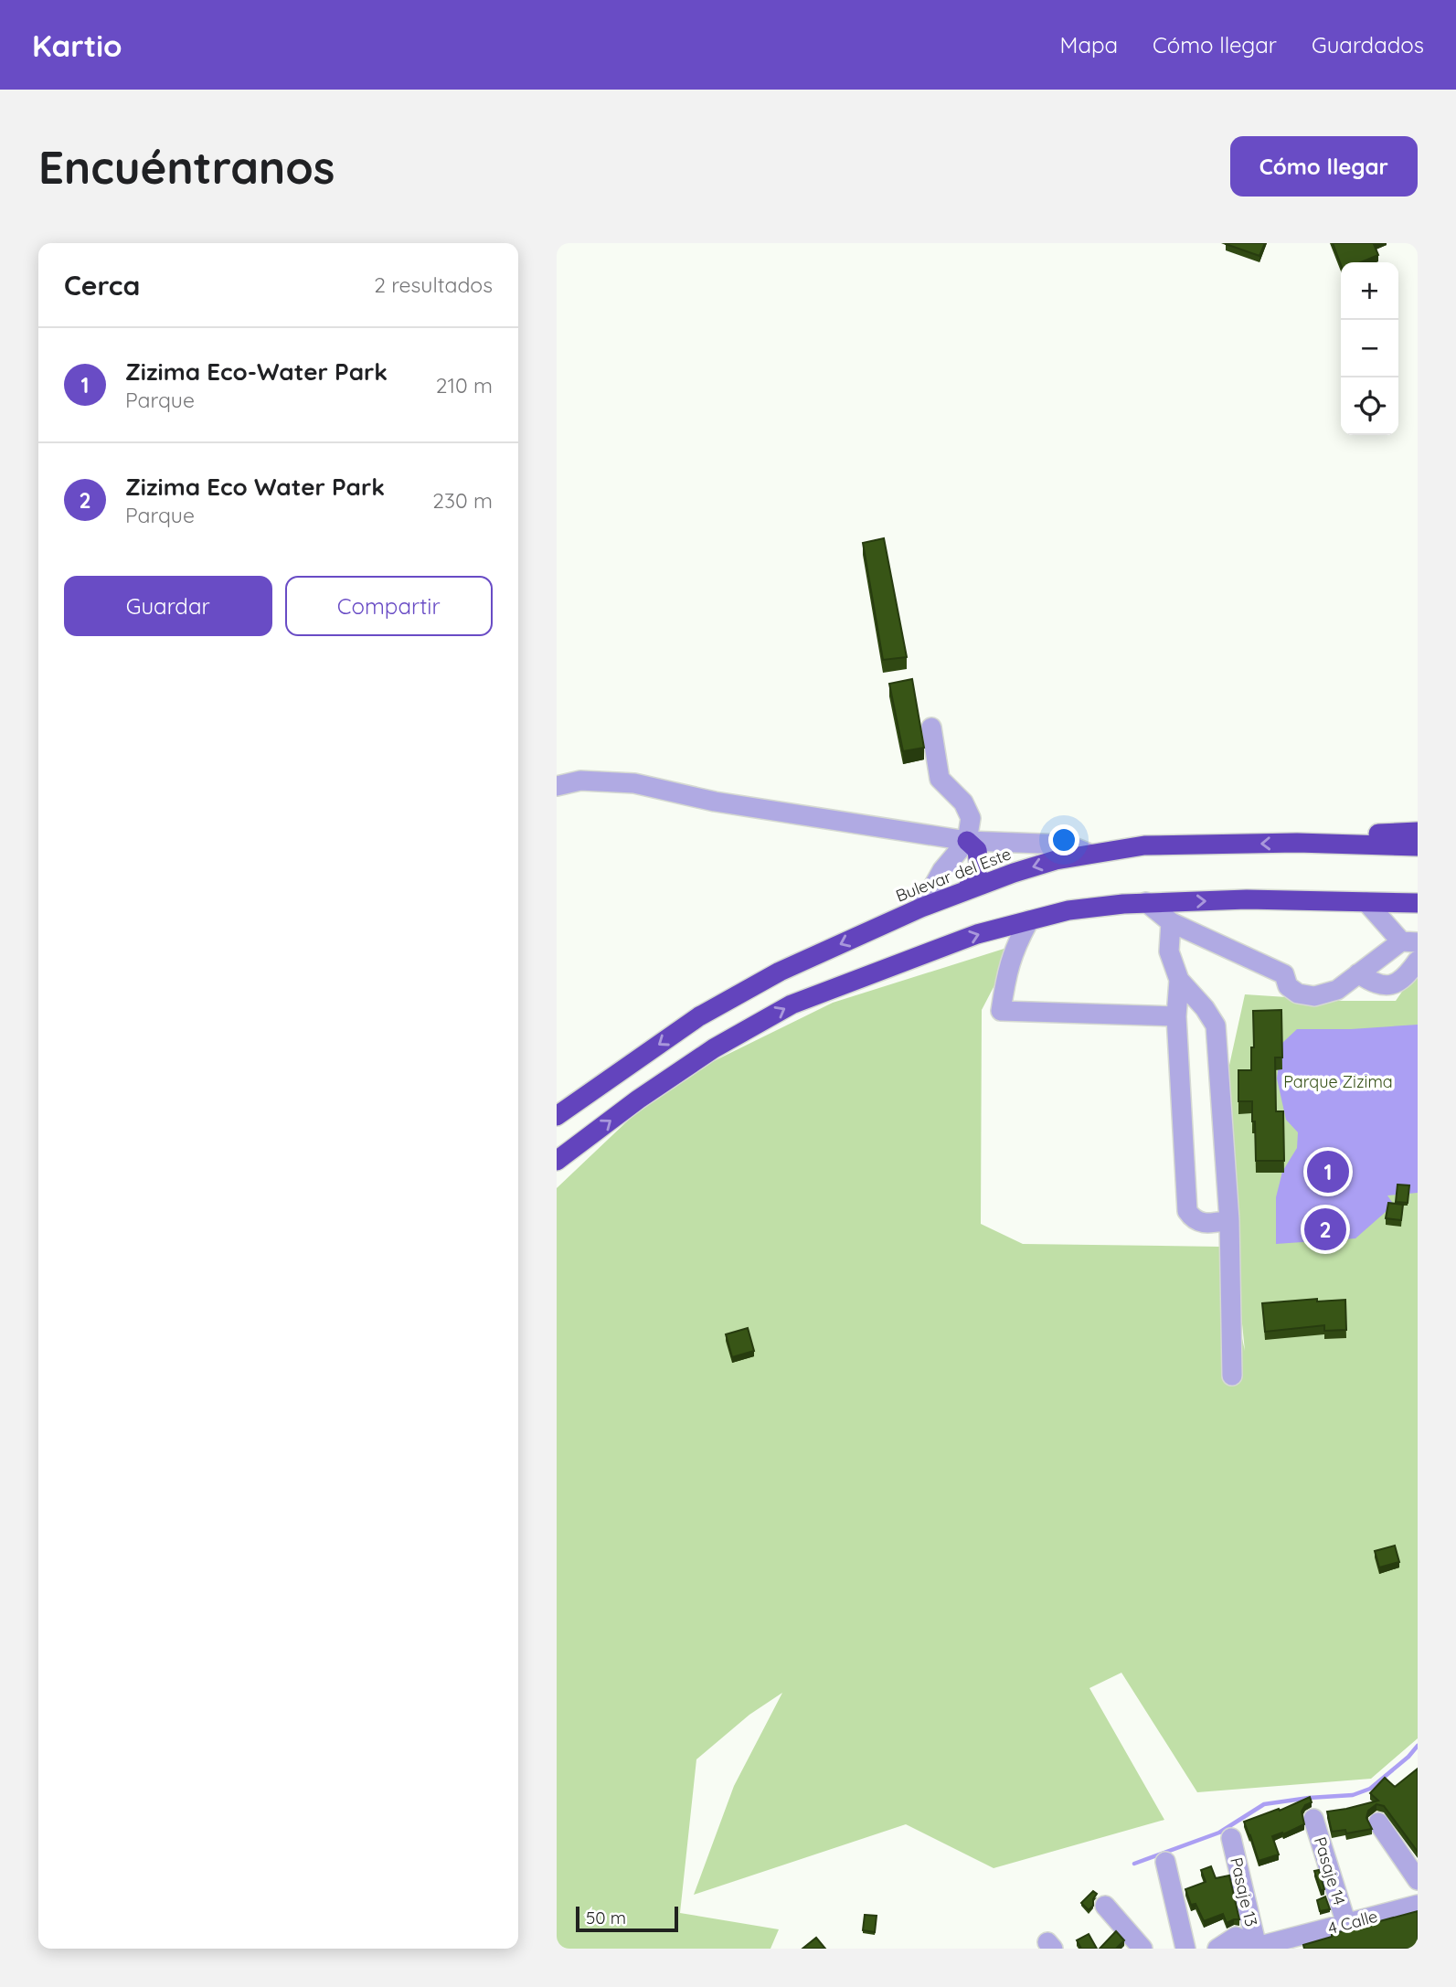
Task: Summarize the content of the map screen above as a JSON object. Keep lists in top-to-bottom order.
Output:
{
  "streets": {
    "highway": ["Bulevar del Este"],
    "street": ["Pasaje 14", "Pasaje 13", "4 Calle"]
  },
  "crossings": [
    ["Pasaje 14", "4 Calle"],
    ["Pasaje 13", "4 Calle"]
  ],
  "parks": ["Parque Zizima"],
  "scale_bar": "50 m",
  "page": {
    "header": "Kartio",
    "nav": ["Mapa", "Cómo llegar", "Guardados"],
    "buttons": [
      "Cómo llegar",
      ["Guardar", "Compartir"]
    ],
    "title": "Encuéntranos",
    "heading": ["Cerca", "2 resultados"],
    "map_buttons": ["+", "−"],
    "list": [
      {
        "mark": "1",
        "name": "Zizima Eco-Water Park",
        "note": "Parque",
        "value": "210 m"
      },
      {
        "mark": "2",
        "name": "Zizima Eco Water Park",
        "note": "Parque",
        "value": "230 m"
      }
    ],
    "pins": ["1", "2"],
    "scale": "50 m"
  }
}
